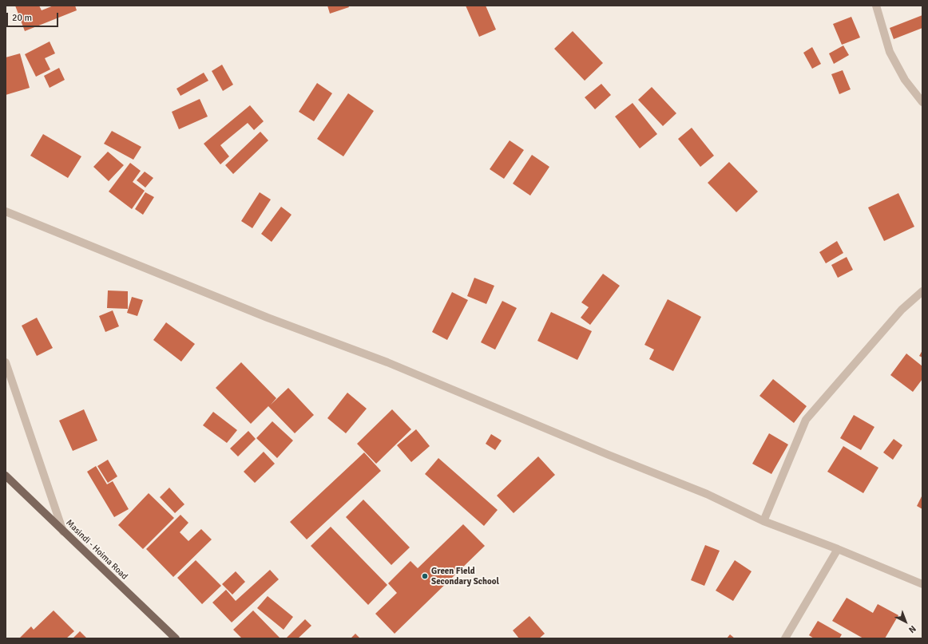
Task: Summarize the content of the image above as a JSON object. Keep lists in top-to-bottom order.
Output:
{
  "streets": {
    "main road": ["Masindi - Hoima Road"]
  },
  "places": ["Green Field Secondary School"],
  "scale_bar": "20 m",
  "north": "bottom right"
}
